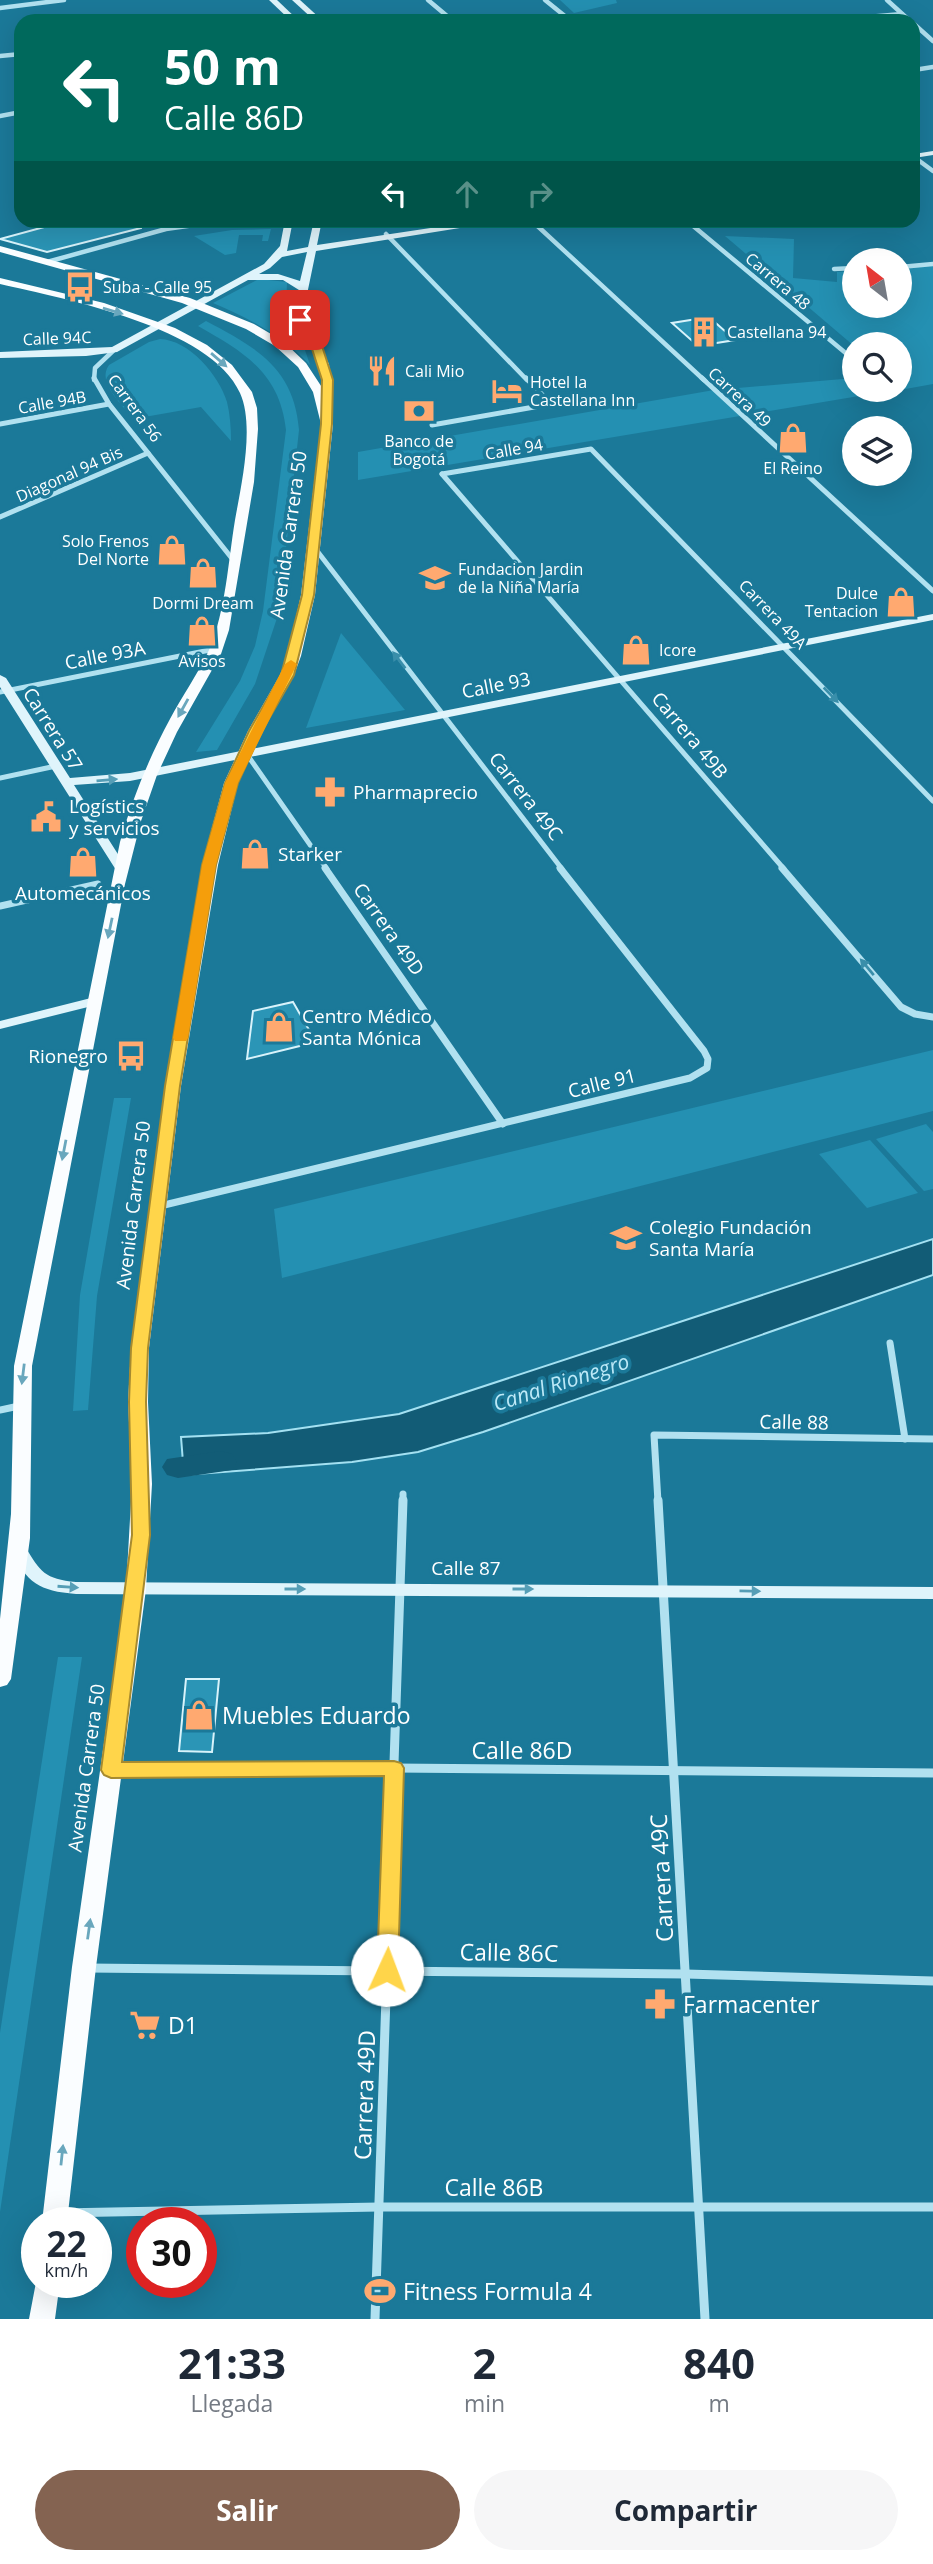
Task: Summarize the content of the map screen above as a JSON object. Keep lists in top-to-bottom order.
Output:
{
  "streets": {
    "main road": ["Avenida Carrera 50"],
    "street": [
      "Carrera 48",
      "Calle 94C",
      "Carrera 49",
      "Calle 94B",
      "Carrera 56",
      "Calle 94",
      "Diagonal 94 Bis",
      "Carrera 49A",
      "Calle 93A",
      "Calle 93",
      "Carrera 57",
      "Carrera 49B",
      "Carrera 49C",
      "Carrera 49D",
      "Calle 91",
      "Calle 88",
      "Calle 87",
      "Calle 86D",
      "Calle 86C",
      "Calle 86B"
    ]
  },
  "crossings": [
    ["Calle 94C", "Carrera 56"],
    ["Calle 94B", "Carrera 56"],
    ["Carrera 56", "Diagonal 94 Bis"],
    ["Calle 94", "Carrera 49A"],
    ["Calle 94", "Carrera 49B"],
    ["Avenida Carrera 50", "Calle 93"],
    ["Avenida Carrera 50", "Carrera 49C"],
    ["Avenida Carrera 50", "Carrera 49D"],
    ["Avenida Carrera 50", "Calle 91"],
    ["Avenida Carrera 50", "Calle 87"],
    ["Avenida Carrera 50", "Calle 86D"],
    ["Avenida Carrera 50", "Calle 86C"],
    ["Carrera 49A", "Calle 93"],
    ["Calle 93A", "Carrera 57"],
    ["Calle 93", "Carrera 57"],
    ["Calle 93", "Carrera 49B"],
    ["Calle 93", "Carrera 49C"],
    ["Calle 93", "Carrera 49D"],
    ["Carrera 49C", "Calle 91"],
    ["Carrera 49C", "Calle 88"],
    ["Carrera 49C", "Calle 87"],
    ["Carrera 49C", "Calle 86D"],
    ["Carrera 49C", "Calle 86C"],
    ["Carrera 49C", "Calle 86B"],
    ["Carrera 49D", "Calle 91"],
    ["Carrera 49D", "Calle 87"],
    ["Carrera 49D", "Calle 86D"],
    ["Carrera 49D", "Calle 86C"],
    ["Carrera 49D", "Calle 86B"]
  ],
  "one_way": ["Carrera 49A", "Carrera 49B", "Calle 87"],
  "water": ["Canal Rionegro"],
  "places": {
    "bus stop": ["Suba - Calle 95", "Rionegro"],
    "building": ["Castellana 94"],
    "restaurant": ["Cali Mio"],
    "hotel": ["Hotel la Castellana Inn"],
    "bank": ["Banco de Bogotá"],
    "shop": [
      "El Reino",
      "Solo Frenos Del Norte",
      "Dormi Dream",
      "Dulce Tentacion",
      "Avisos",
      "Icore",
      "Starker",
      "Automecánicos",
      "Centro Médico Santa Mónica",
      "Muebles Eduardo"
    ],
    "school or university": ["Fundacion Jardin de la Niña María", "Colegio Fundación Santa María"],
    "pharmacy": ["Pharmaprecio", "Farmacenter"],
    "public building": ["Logístics y servicios"],
    "supermarket": ["D1"],
    "sports": ["Fitness Formula 4"]
  },
  "north": "top left",
  "page": {
    "turn": ["50 m", "Calle 86D"],
    "speed": "22 km/h",
    "limit": "30",
    "eta": [
      "21:33",
      "Llegada",
      "2",
      "min",
      "840",
      "m"
    ],
    "buttons": ["Salir", "Compartir"]
  }
}
